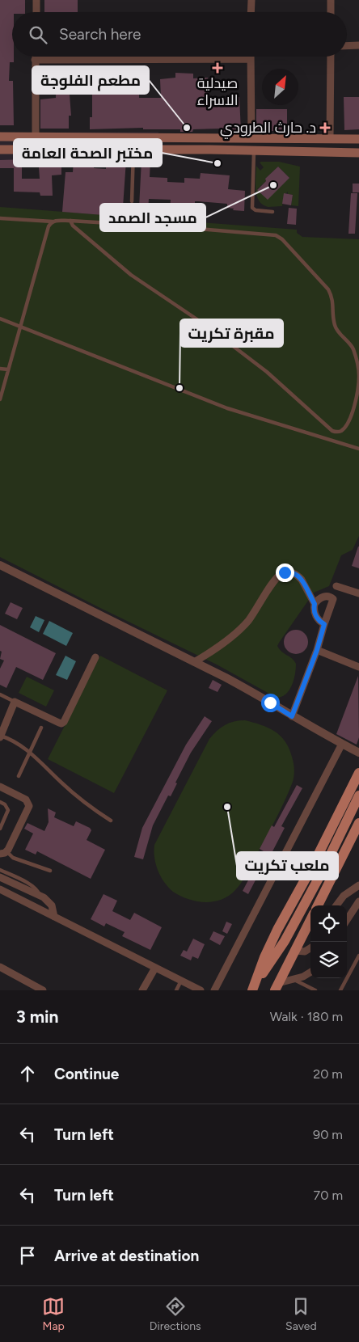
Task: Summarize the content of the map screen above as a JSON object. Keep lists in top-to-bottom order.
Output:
{
  "places": {
    "health": ["صيدلية الاسراء", "د. حارث الطرودي"],
    "other": [
      "مطعم الفلوجة",
      "مختبر الصحة العامة",
      "مسجد الصمد",
      "مقبرة تكريت",
      "ملعب تكريت"
    ]
  },
  "north": "top right",
  "page": {
    "search": "Search here",
    "heading": ["3 min", "Walk · 180 m"],
    "list": [
      ["Continue", "20 m"],
      ["Turn left", "90 m"],
      ["Turn left", "70 m"],
      "Arrive at destination"
    ],
    "nav": ["Map", "Directions", "Saved"]
  }
}
